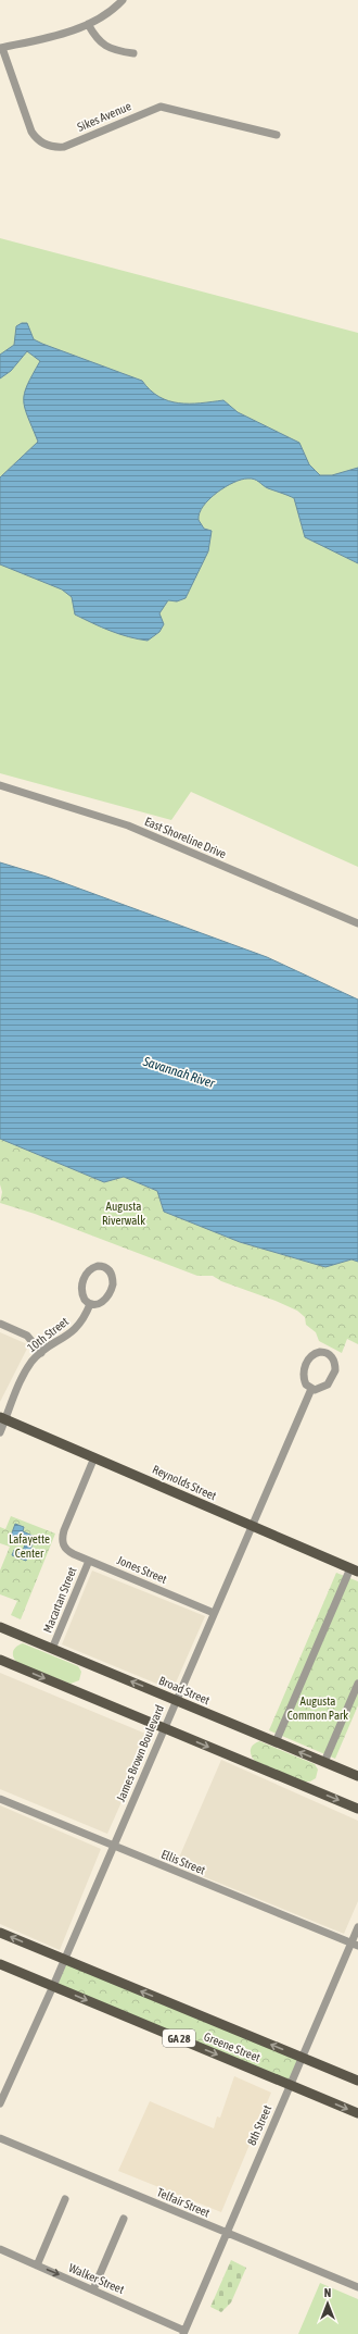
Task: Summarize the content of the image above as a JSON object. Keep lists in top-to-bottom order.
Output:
{
  "streets": {
    "main road": [
      "Reynolds Street",
      "Broad Street",
      "GA 28",
      "Greene Street"
    ],
    "street": [
      "Sikes Avenue",
      "East Shoreline Drive",
      "10th Street",
      "Jones Street",
      "Macartan Street",
      "James Brown Boulevard",
      "Ellis Street",
      "8th Street",
      "Telfair Street",
      "Walker Street"
    ]
  },
  "crossings": [
    ["10th Street", "Reynolds Street"],
    ["Reynolds Street", "Jones Street"],
    ["Reynolds Street", "James Brown Boulevard"],
    ["Jones Street", "Macartan Street"],
    ["Jones Street", "James Brown Boulevard"],
    ["Macartan Street", "Broad Street"],
    ["Broad Street", "James Brown Boulevard"],
    ["James Brown Boulevard", "Ellis Street"],
    ["James Brown Boulevard", "Greene Street"],
    ["Ellis Street", "8th Street"],
    ["Greene Street", "8th Street"],
    ["8th Street", "Telfair Street"],
    ["8th Street", "Walker Street"]
  ],
  "water": ["Savannah River"],
  "parks": ["Augusta Riverwalk", "Lafayette Center", "Augusta Common Park"],
  "north": "top"
}
